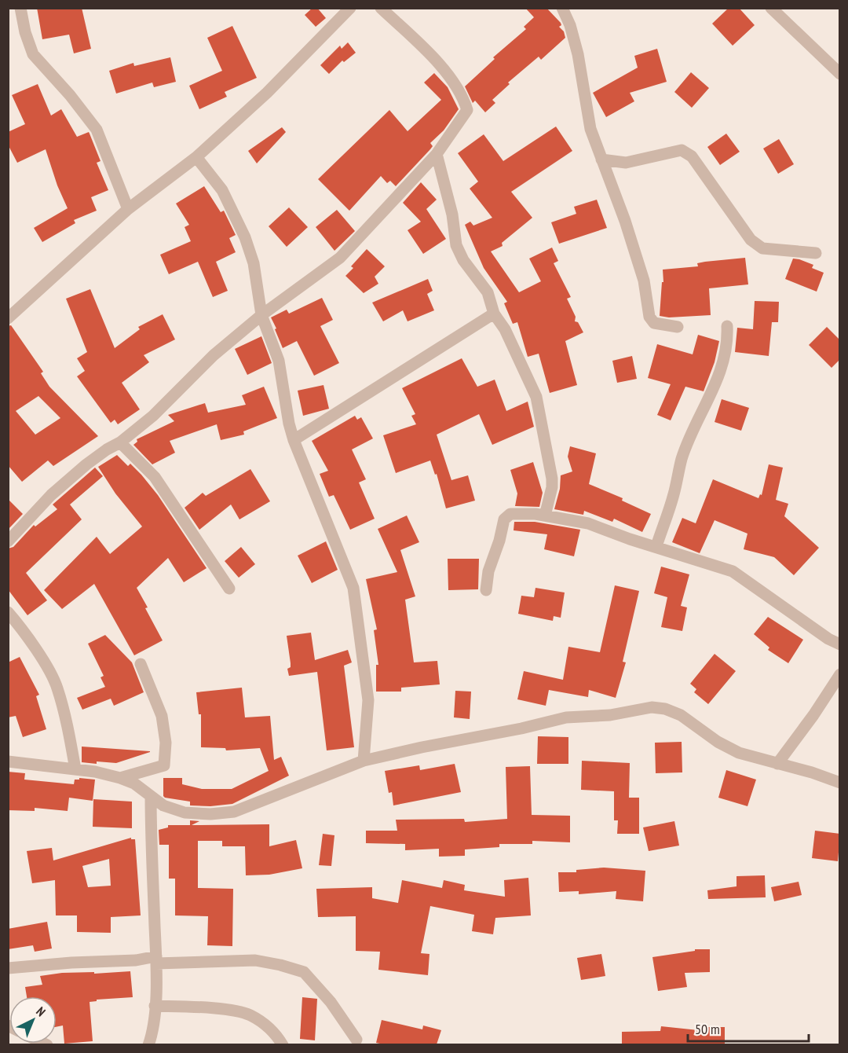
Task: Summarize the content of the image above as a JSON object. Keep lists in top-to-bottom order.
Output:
{
  "scale_bar": "50 m",
  "north": "top right"
}
